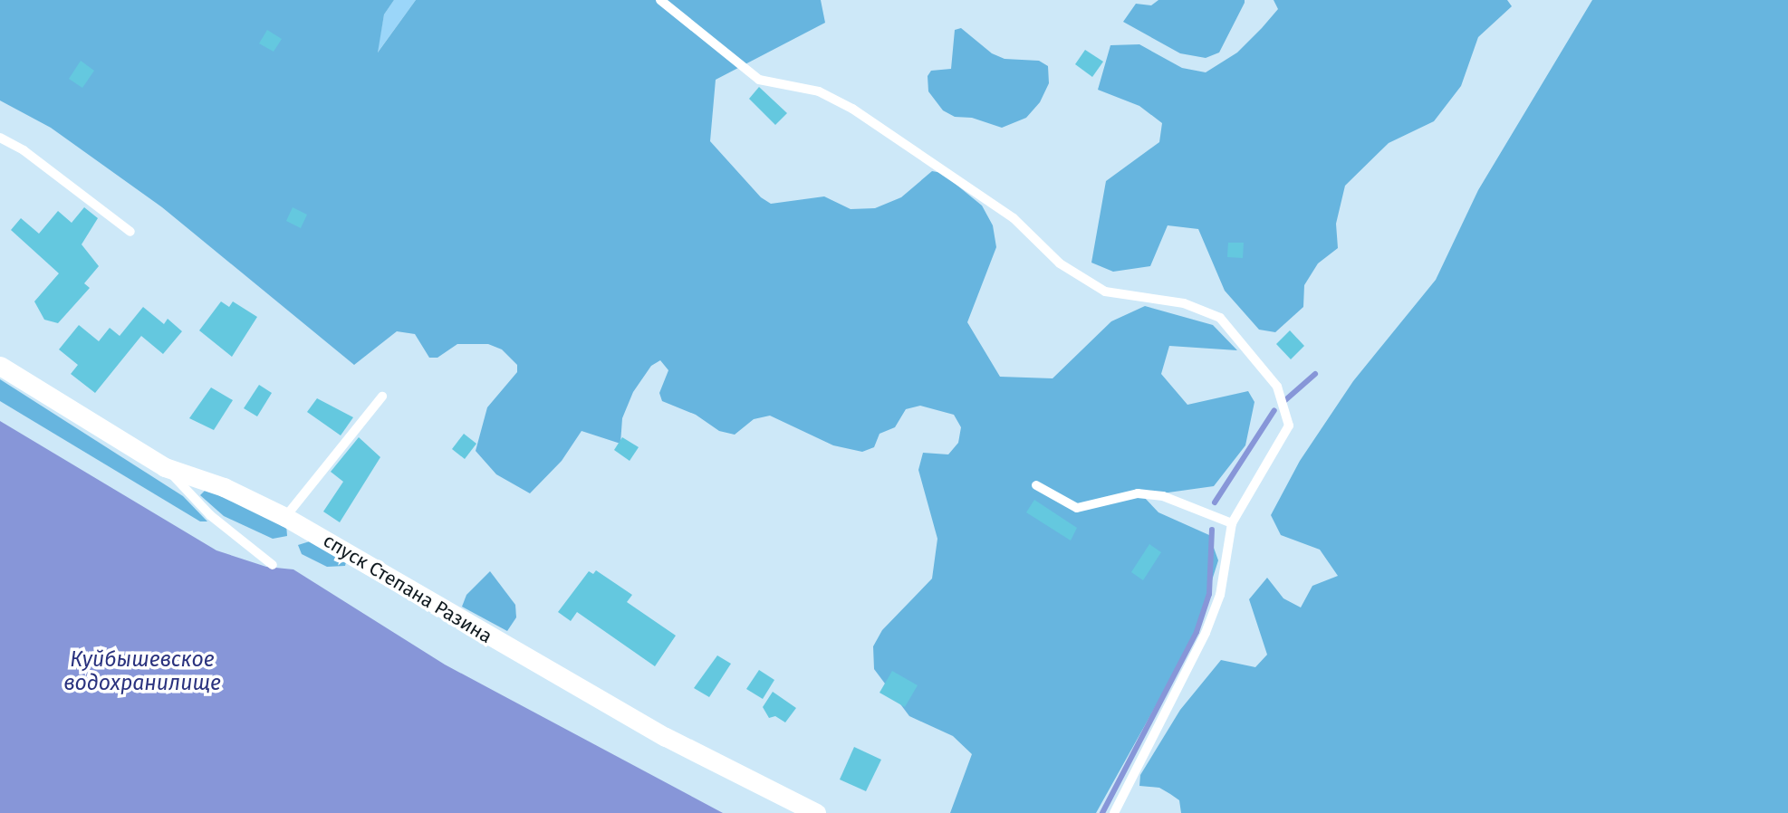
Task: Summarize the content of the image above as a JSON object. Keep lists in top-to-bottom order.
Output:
{
  "streets": {
    "street": ["спуск Степана Разина"]
  },
  "water": ["Куйбышевское водохранилище"]
}
